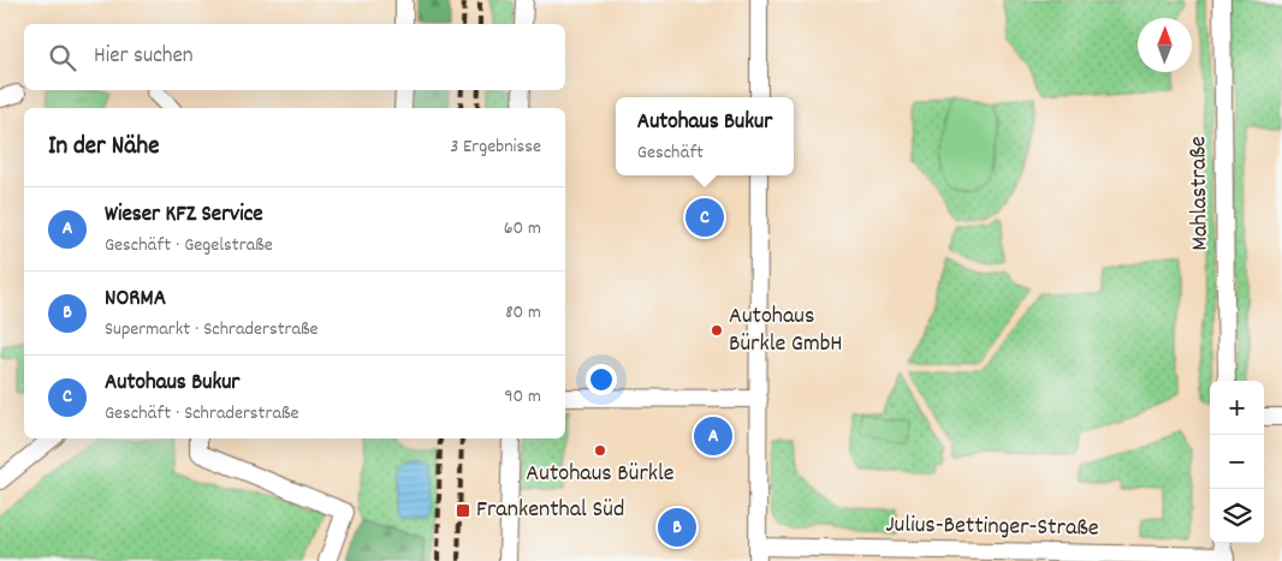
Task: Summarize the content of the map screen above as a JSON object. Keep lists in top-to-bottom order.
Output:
{
  "streets": {
    "street": ["Mahlastraße", "Julius-Bettinger-Straße"]
  },
  "places": {
    "other": ["Autohaus Bürkle GmbH", "Autohaus Bürkle"],
    "transit": ["Frankenthal Süd"]
  },
  "north": "top",
  "page": {
    "search": "Hier suchen",
    "popup": ["Autohaus Bukur", "Geschäft"],
    "heading": ["In der Nähe", "3 Ergebnisse"],
    "list": [
      {
        "mark": "A",
        "name": "Wieser KFZ Service",
        "note": "Geschäft · Gegelstraße",
        "value": "60 m"
      },
      {
        "mark": "B",
        "name": "NORMA",
        "note": "Supermarkt · Schraderstraße",
        "value": "80 m"
      },
      {
        "mark": "C",
        "name": "Autohaus Bukur",
        "note": "Geschäft · Schraderstraße",
        "value": "90 m"
      }
    ],
    "pins": ["C", "A", "B"],
    "map_buttons": ["+", "−"]
  }
}
